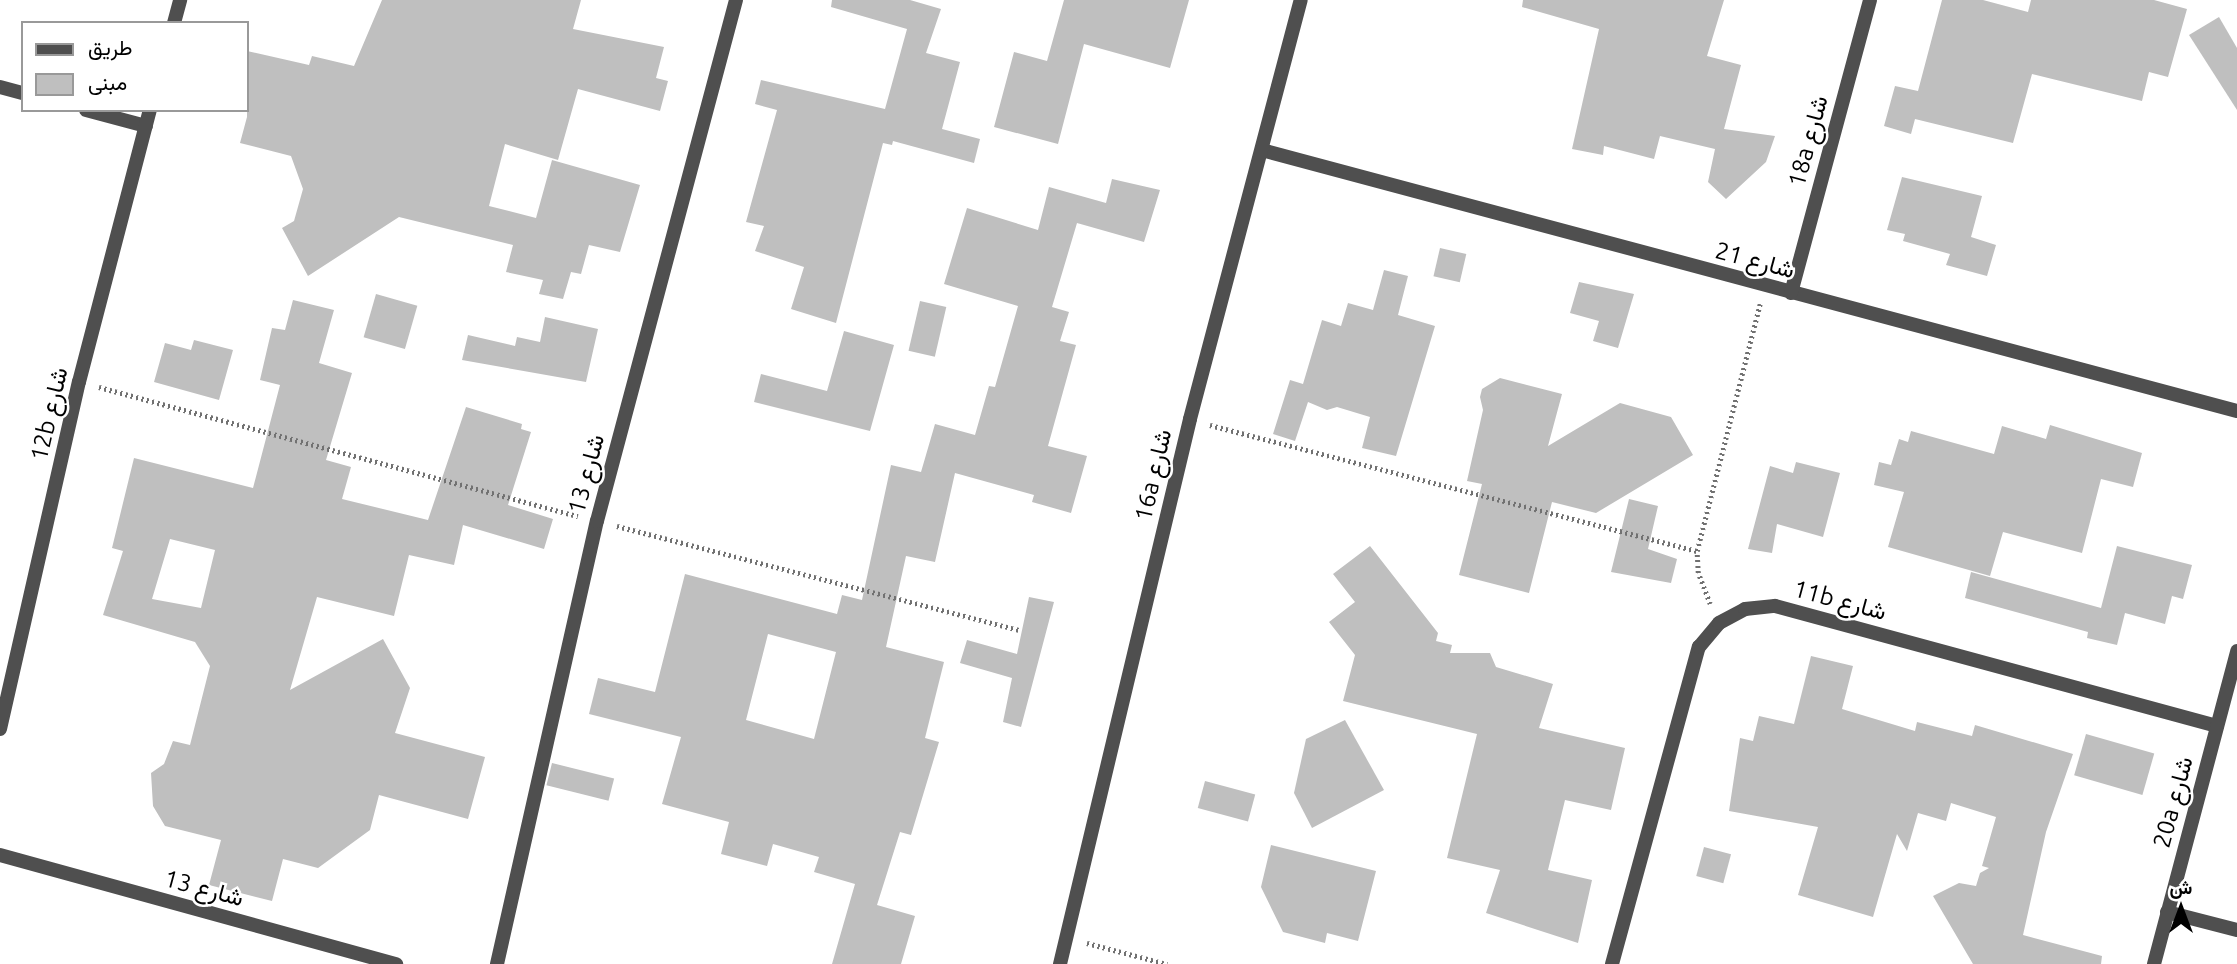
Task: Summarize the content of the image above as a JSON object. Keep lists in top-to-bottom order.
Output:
{
  "streets": {
    "street": [
      "18a شارع",
      "شارع 21",
      "12b شارع",
      "شارع 13",
      "16a شارع",
      "11b شارع",
      "20a شارع"
    ]
  },
  "crossings": [
    ["18a شارع", "شارع 21"],
    ["شارع 21", "16a شارع"],
    ["11b شارع", "20a شارع"]
  ],
  "legend": ["طريق", "مبنى"],
  "north": "top"
}
